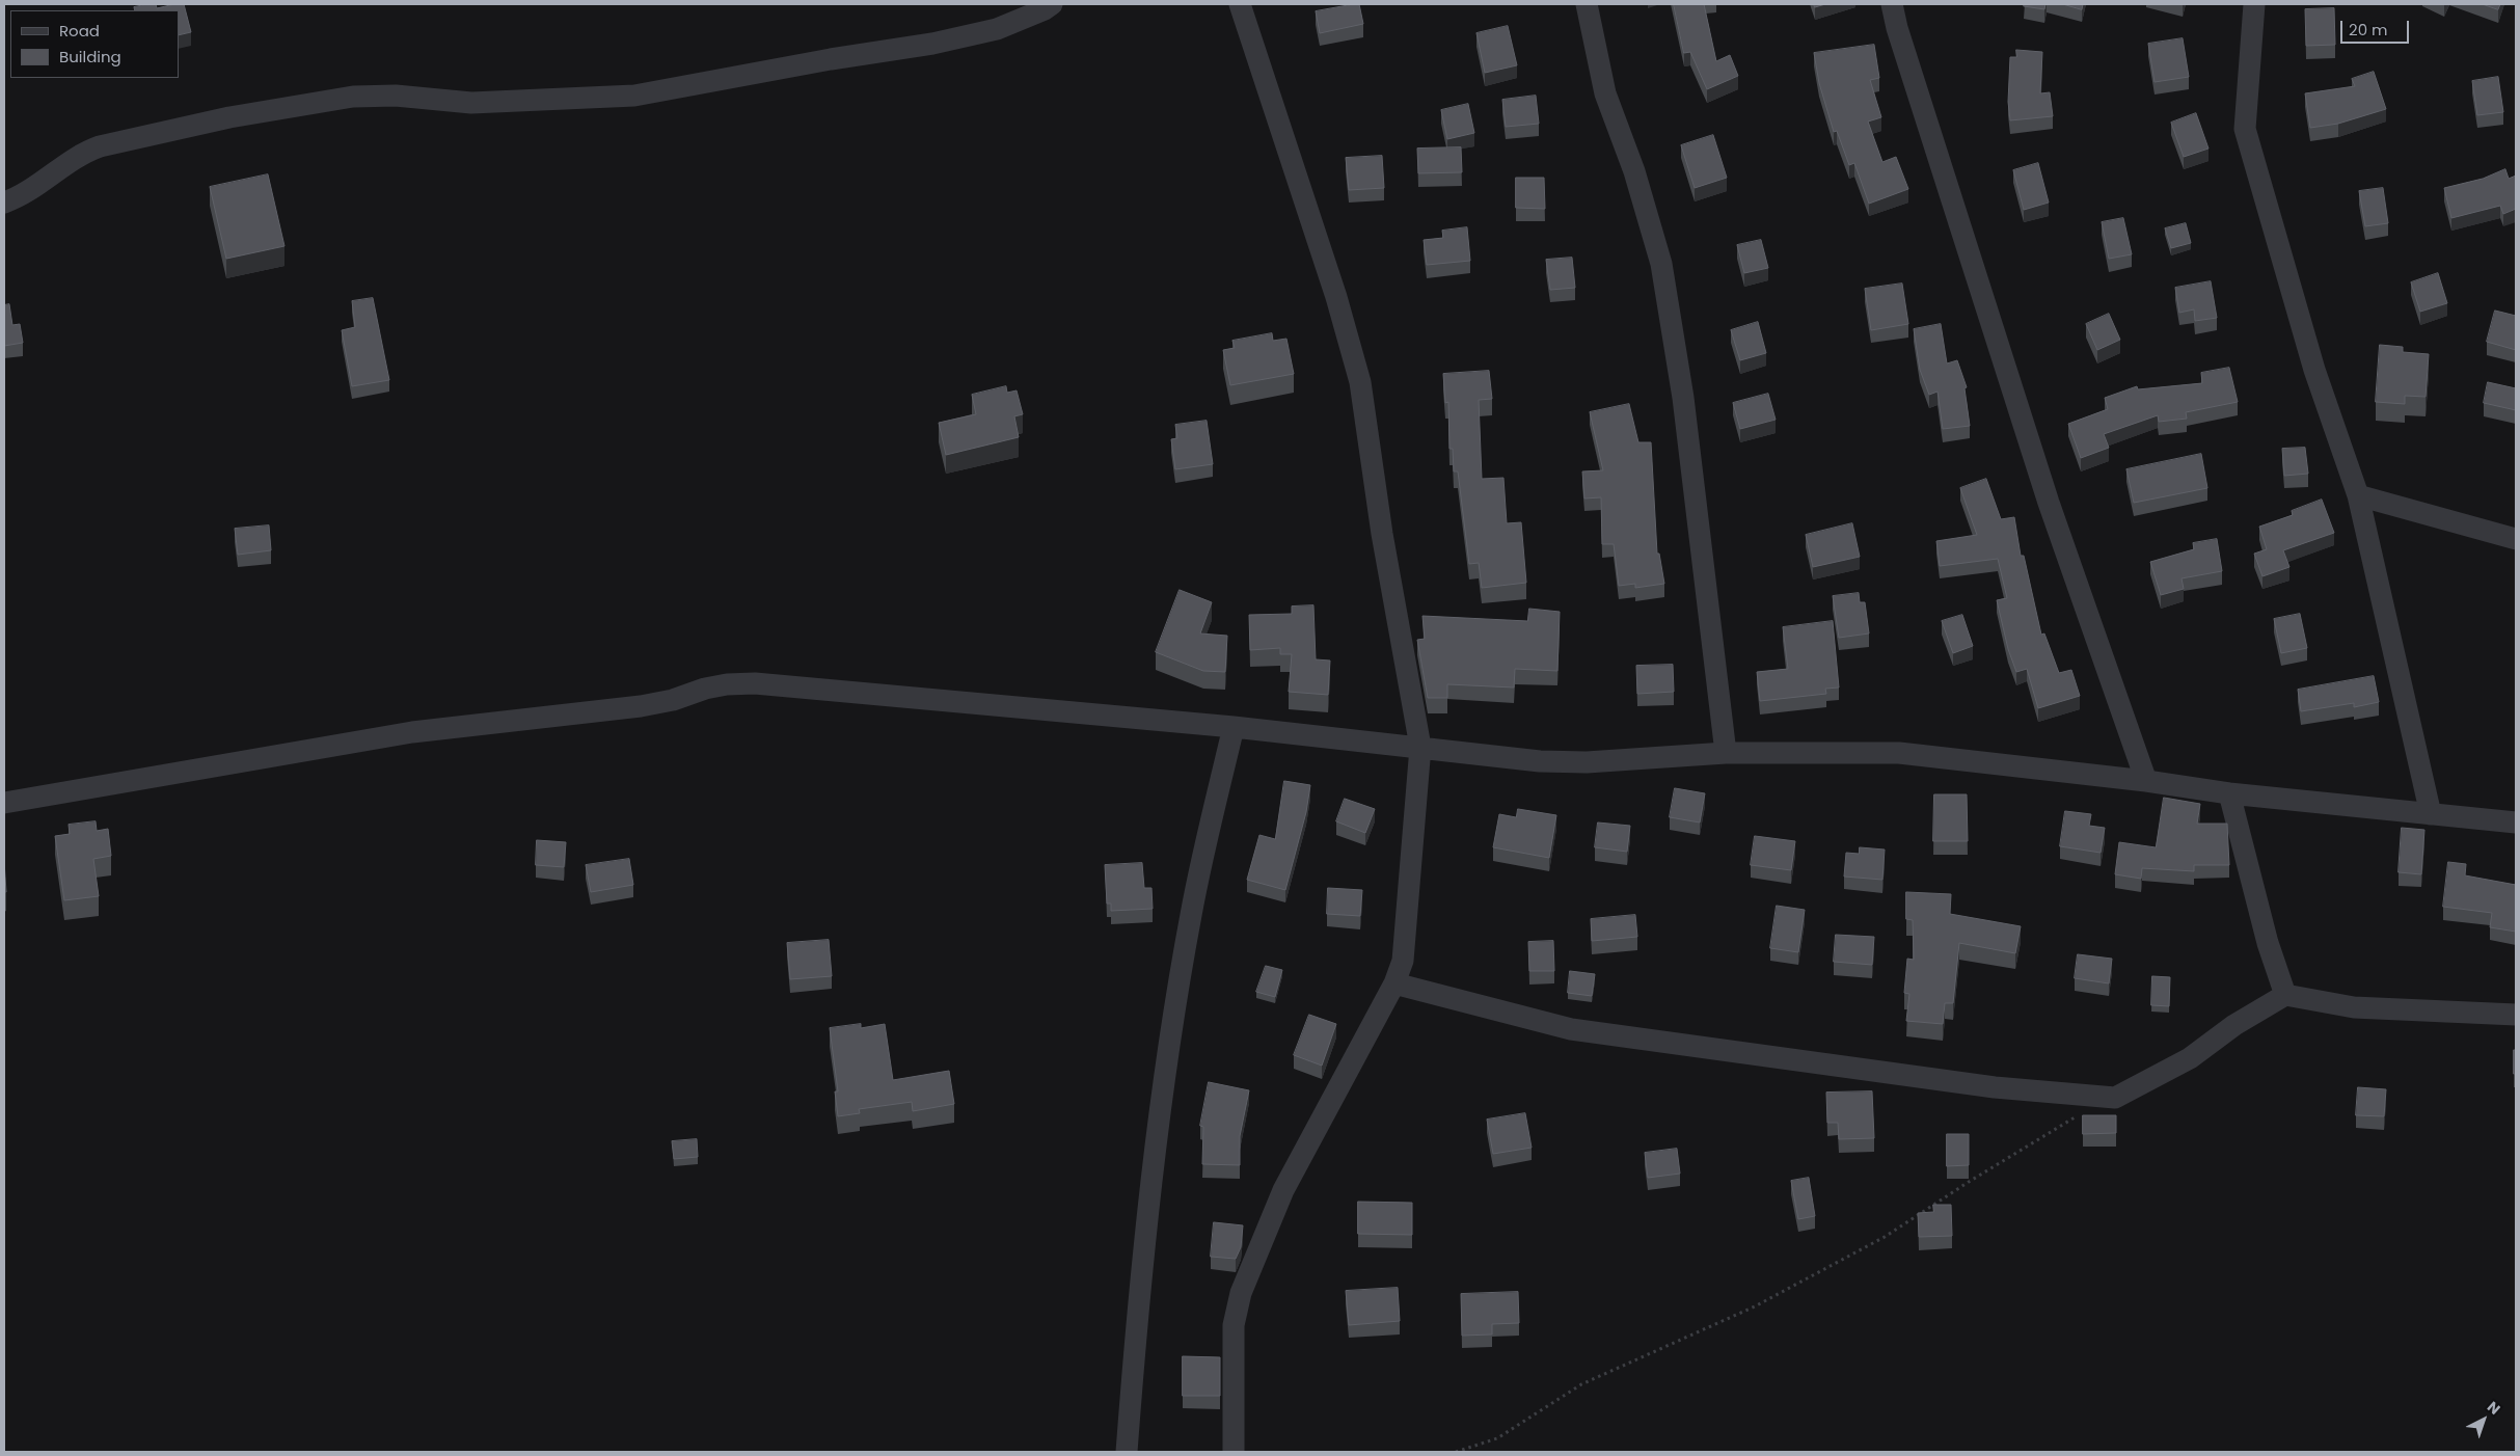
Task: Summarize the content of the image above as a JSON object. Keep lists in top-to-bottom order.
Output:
{
  "legend": ["Road", "Building"],
  "scale_bar": "20 m",
  "north": "top right"
}
